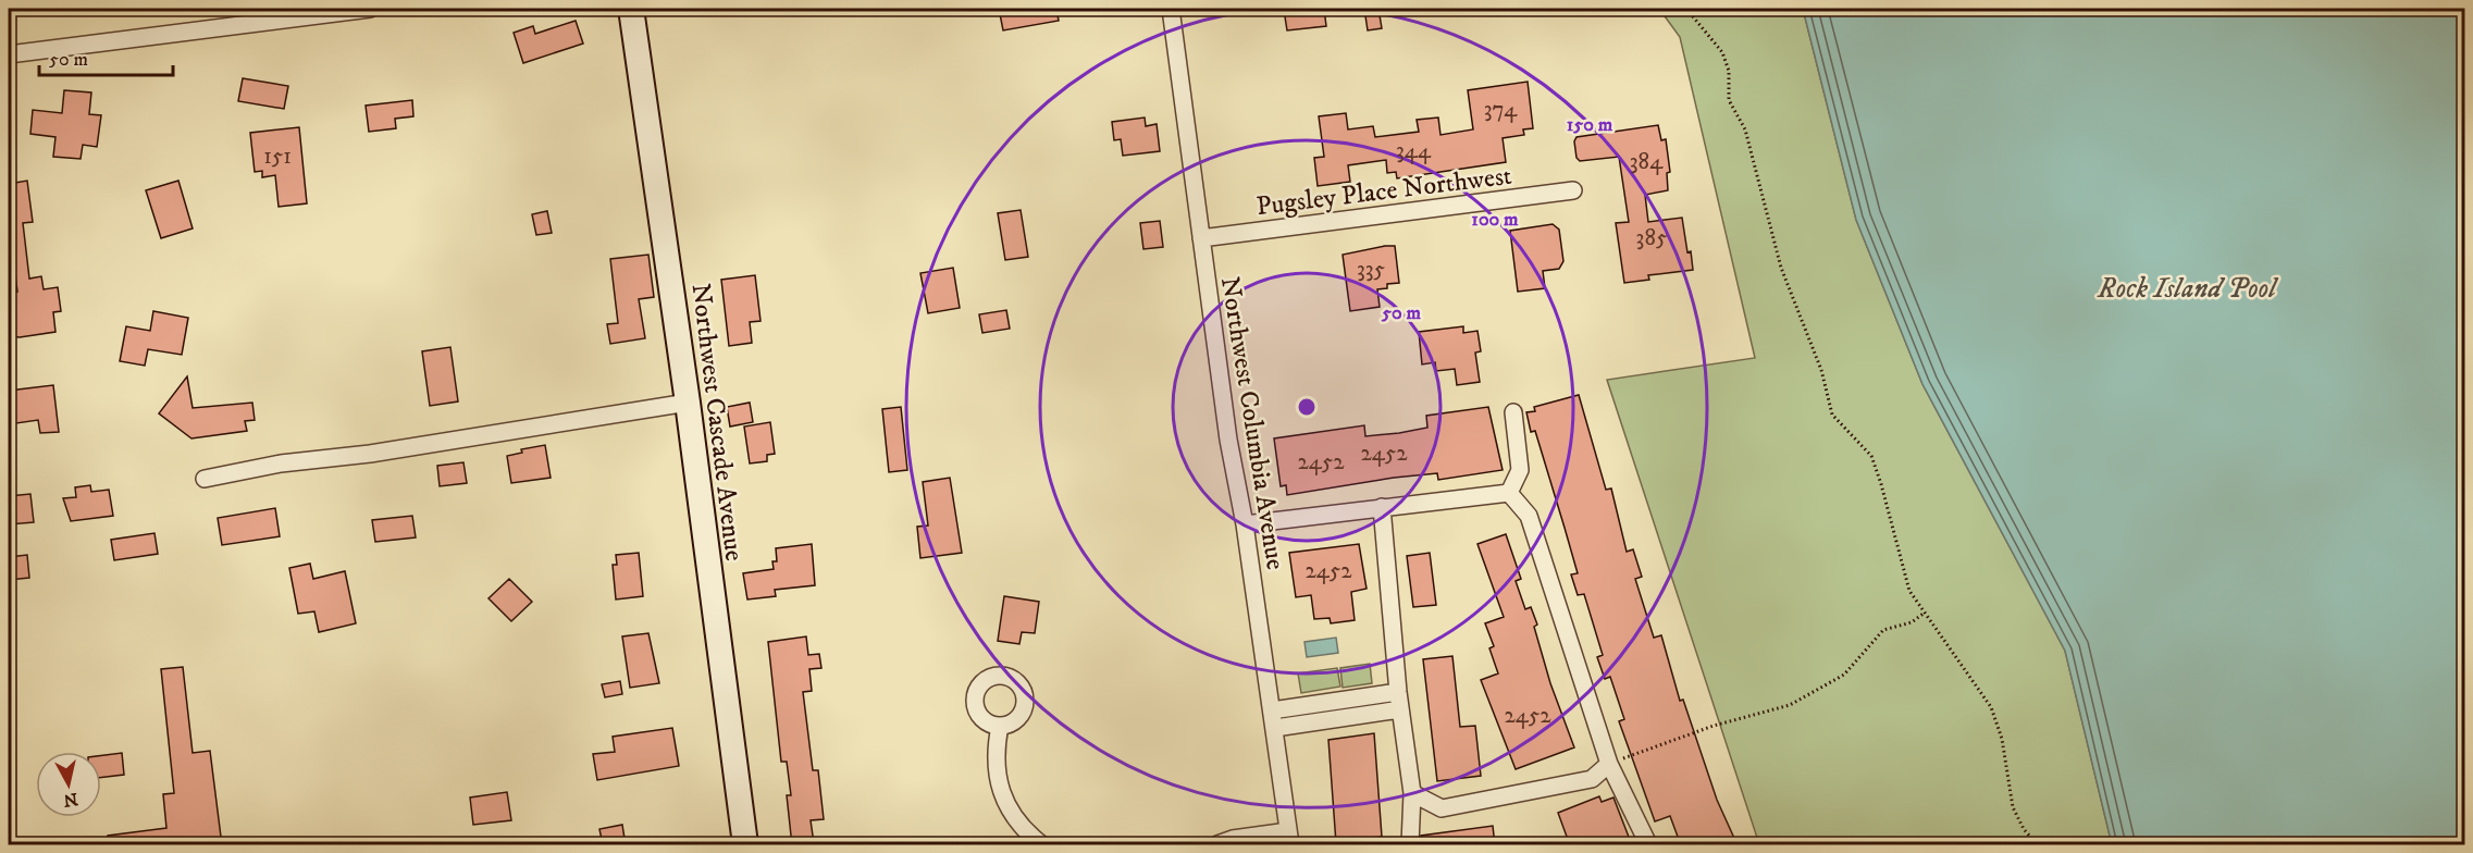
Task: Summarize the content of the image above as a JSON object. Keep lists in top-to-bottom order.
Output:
{
  "streets": {
    "street": ["Pugsley Place Northwest", "Northwest Cascade Avenue", "Northwest Columbia Avenue"]
  },
  "crossings": [
    ["Pugsley Place Northwest", "Northwest Columbia Avenue"]
  ],
  "water": ["Rock Island Pool"],
  "house_numbers": [
    "374",
    "344",
    "151",
    "384",
    "385",
    "335",
    "2452",
    "2452",
    "2452",
    "2452"
  ],
  "scale_bar": "50 m",
  "north": "bottom",
  "rings": ["150 m", "100 m", "50 m"]
}
